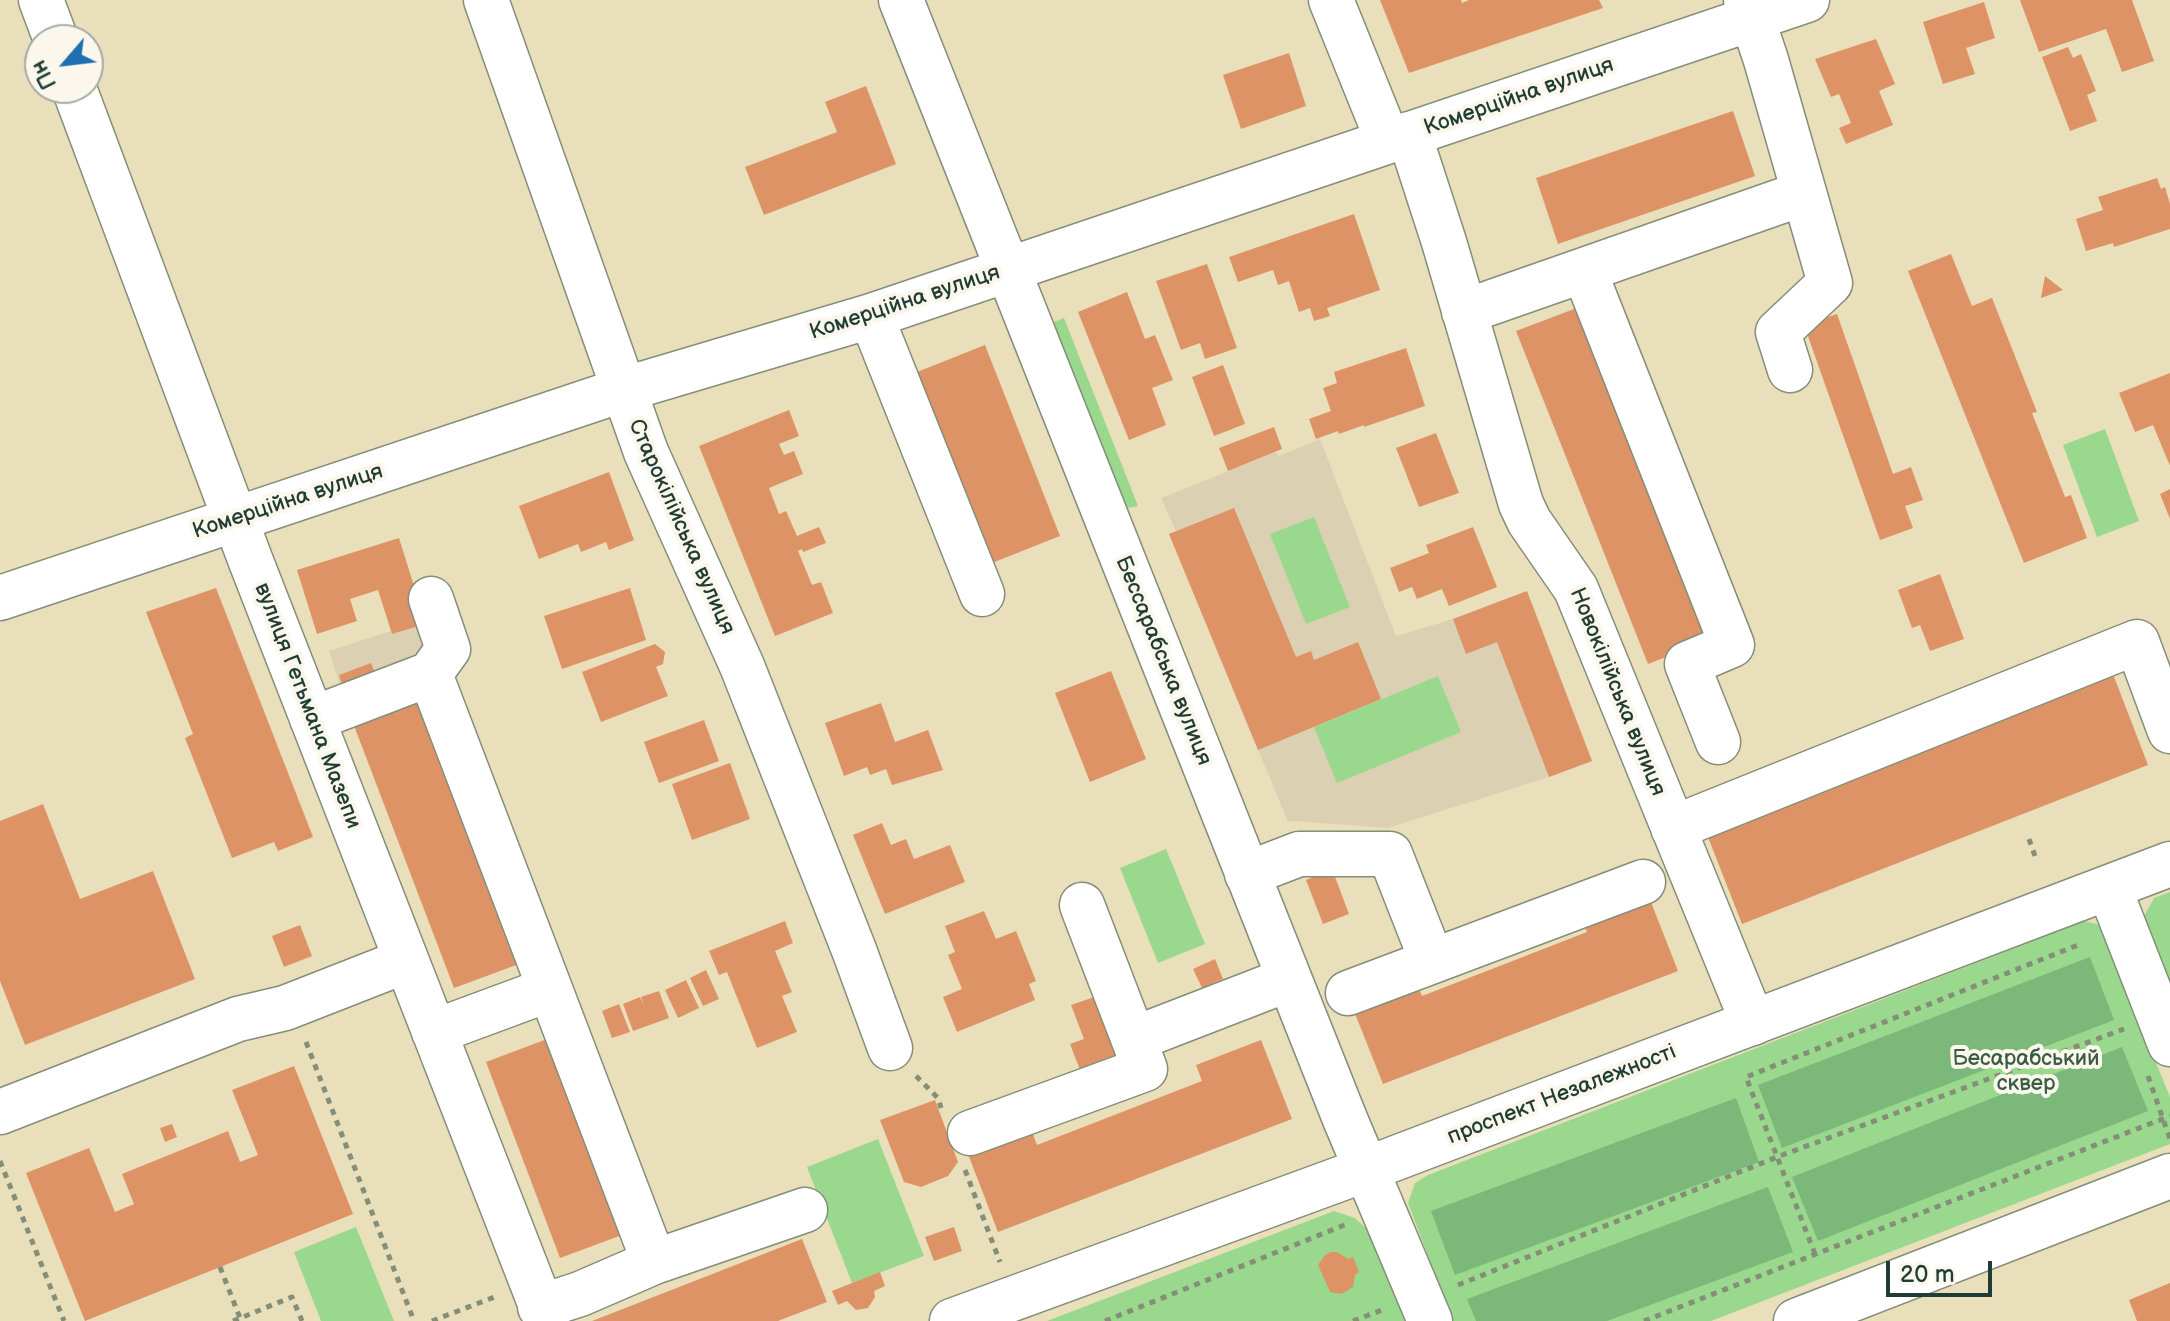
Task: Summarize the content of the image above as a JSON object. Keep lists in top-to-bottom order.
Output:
{
  "streets": {
    "street": [
      "Комерційна вулиця",
      "Старокілійська вулиця",
      "Бессарабська вулиця",
      "Новокілійська вулиця",
      "вулиця Гетьмана Мазепи",
      "проспект Незалежності"
    ]
  },
  "crossings": [
    ["Комерційна вулиця", "Старокілійська вулиця"],
    ["Комерційна вулиця", "Бессарабська вулиця"],
    ["Комерційна вулиця", "Новокілійська вулиця"],
    ["Комерційна вулиця", "вулиця Гетьмана Мазепи"],
    ["Бессарабська вулиця", "проспект Незалежності"],
    ["Новокілійська вулиця", "проспект Незалежності"]
  ],
  "parks": ["Бесарабський сквер"],
  "scale_bar": "20 m",
  "north": "bottom left"
}
